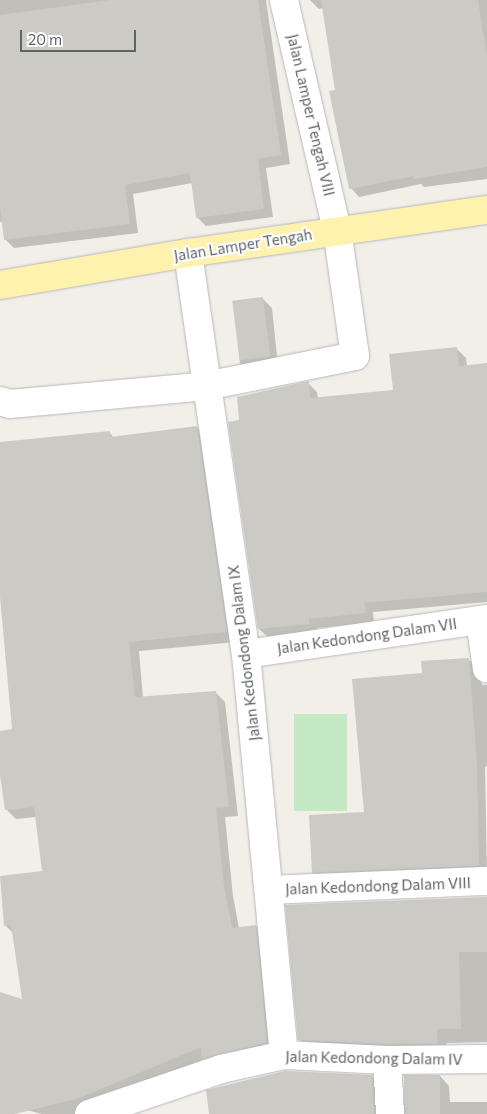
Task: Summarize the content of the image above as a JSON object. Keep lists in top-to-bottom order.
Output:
{
  "streets": {
    "main road": ["Jalan Lamper Tengah"],
    "street": [
      "Jalan Lamper Tengah VIII",
      "Jalan Kedondong Dalam VII",
      "Jalan Kedondong Dalam IX",
      "Jalan Kedondong Dalam VIII",
      "Jalan Kedondong Dalam IV"
    ]
  },
  "crossings": [
    ["Jalan Lamper Tengah VIII", "Jalan Lamper Tengah"],
    ["Jalan Lamper Tengah VIII", "Jalan Kedondong Dalam IX"],
    ["Jalan Lamper Tengah", "Jalan Kedondong Dalam IX"],
    ["Jalan Kedondong Dalam VII", "Jalan Kedondong Dalam IX"],
    ["Jalan Kedondong Dalam IX", "Jalan Kedondong Dalam VIII"],
    ["Jalan Kedondong Dalam IX", "Jalan Kedondong Dalam IV"]
  ],
  "scale_bar": "20 m"
}
